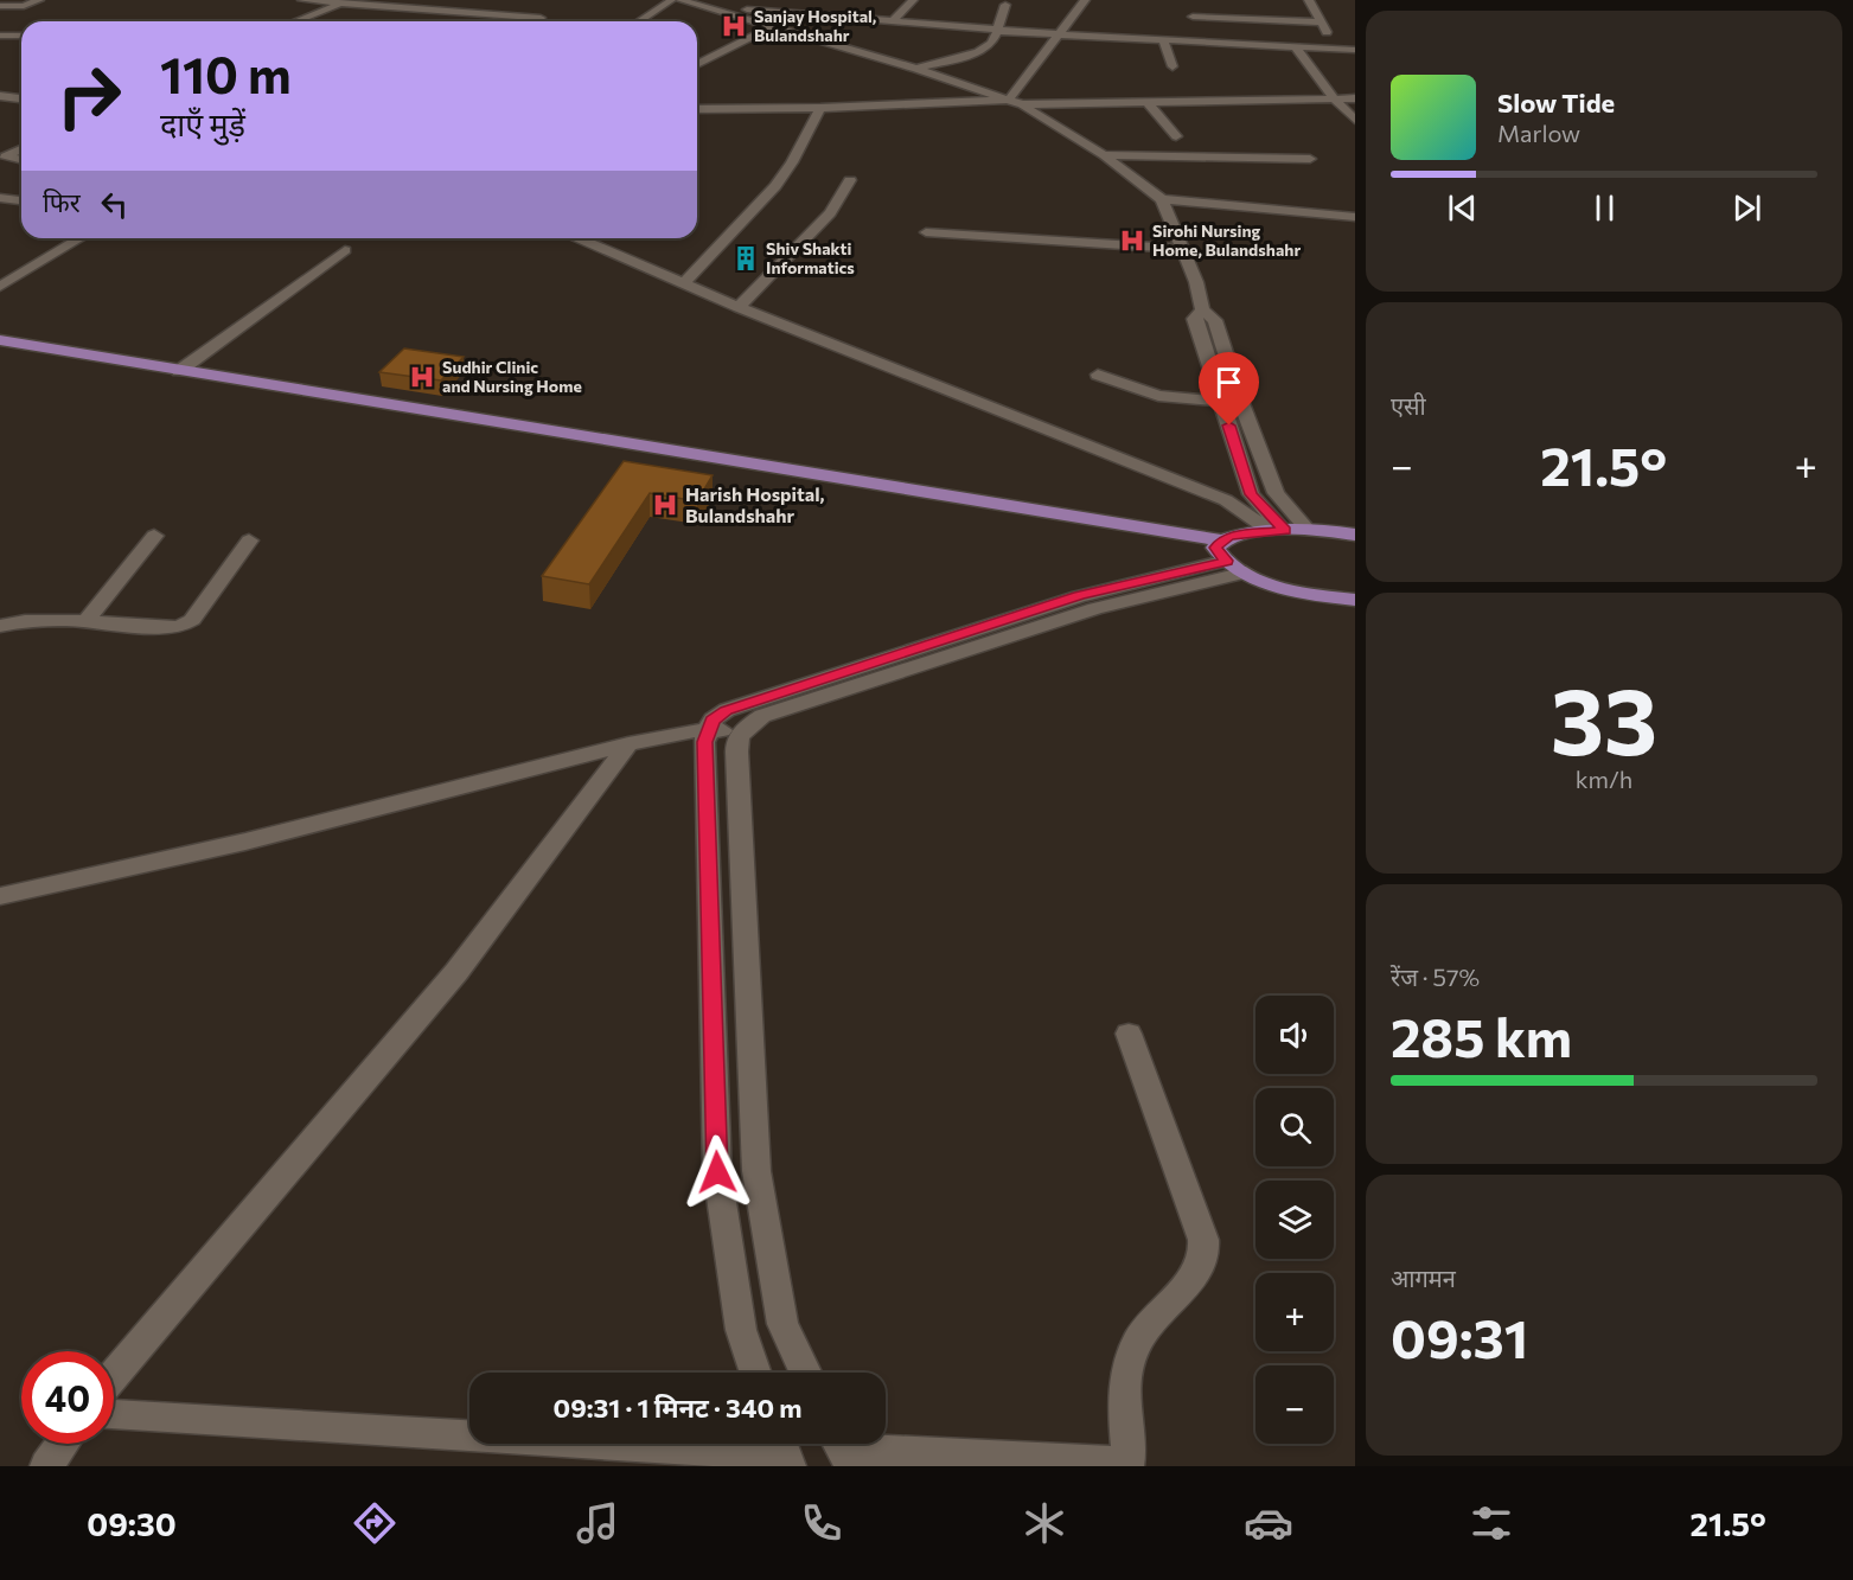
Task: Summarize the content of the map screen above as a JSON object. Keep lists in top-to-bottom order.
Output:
{
  "places": {
    "hospital": [
      "Sanjay Hospital, Bulandshahr",
      "Sirohi Nursing Home, Bulandshahr",
      "Sudhir Clinic and Nursing Home",
      "Harish Hospital, Bulandshahr"
    ],
    "building": ["Shiv Shakti Informatics"]
  },
  "page": {
    "turn": ["110 m", "दाएँ मुड़ें"],
    "song": ["Slow Tide", "Marlow"],
    "then": "फिर",
    "tile": [
      "एसी",
      ["33", "km/h"],
      ["रेंज · 57%", "285 km"],
      ["आगमन", "09:31"]
    ],
    "heat": ["−", "21.5°", "+"],
    "map_buttons": ["+", "−"],
    "limit": "40",
    "trip": "09:31 · 1 मिनट · 340 m",
    "tabs": ["09:30", "21.5°"]
  }
}
